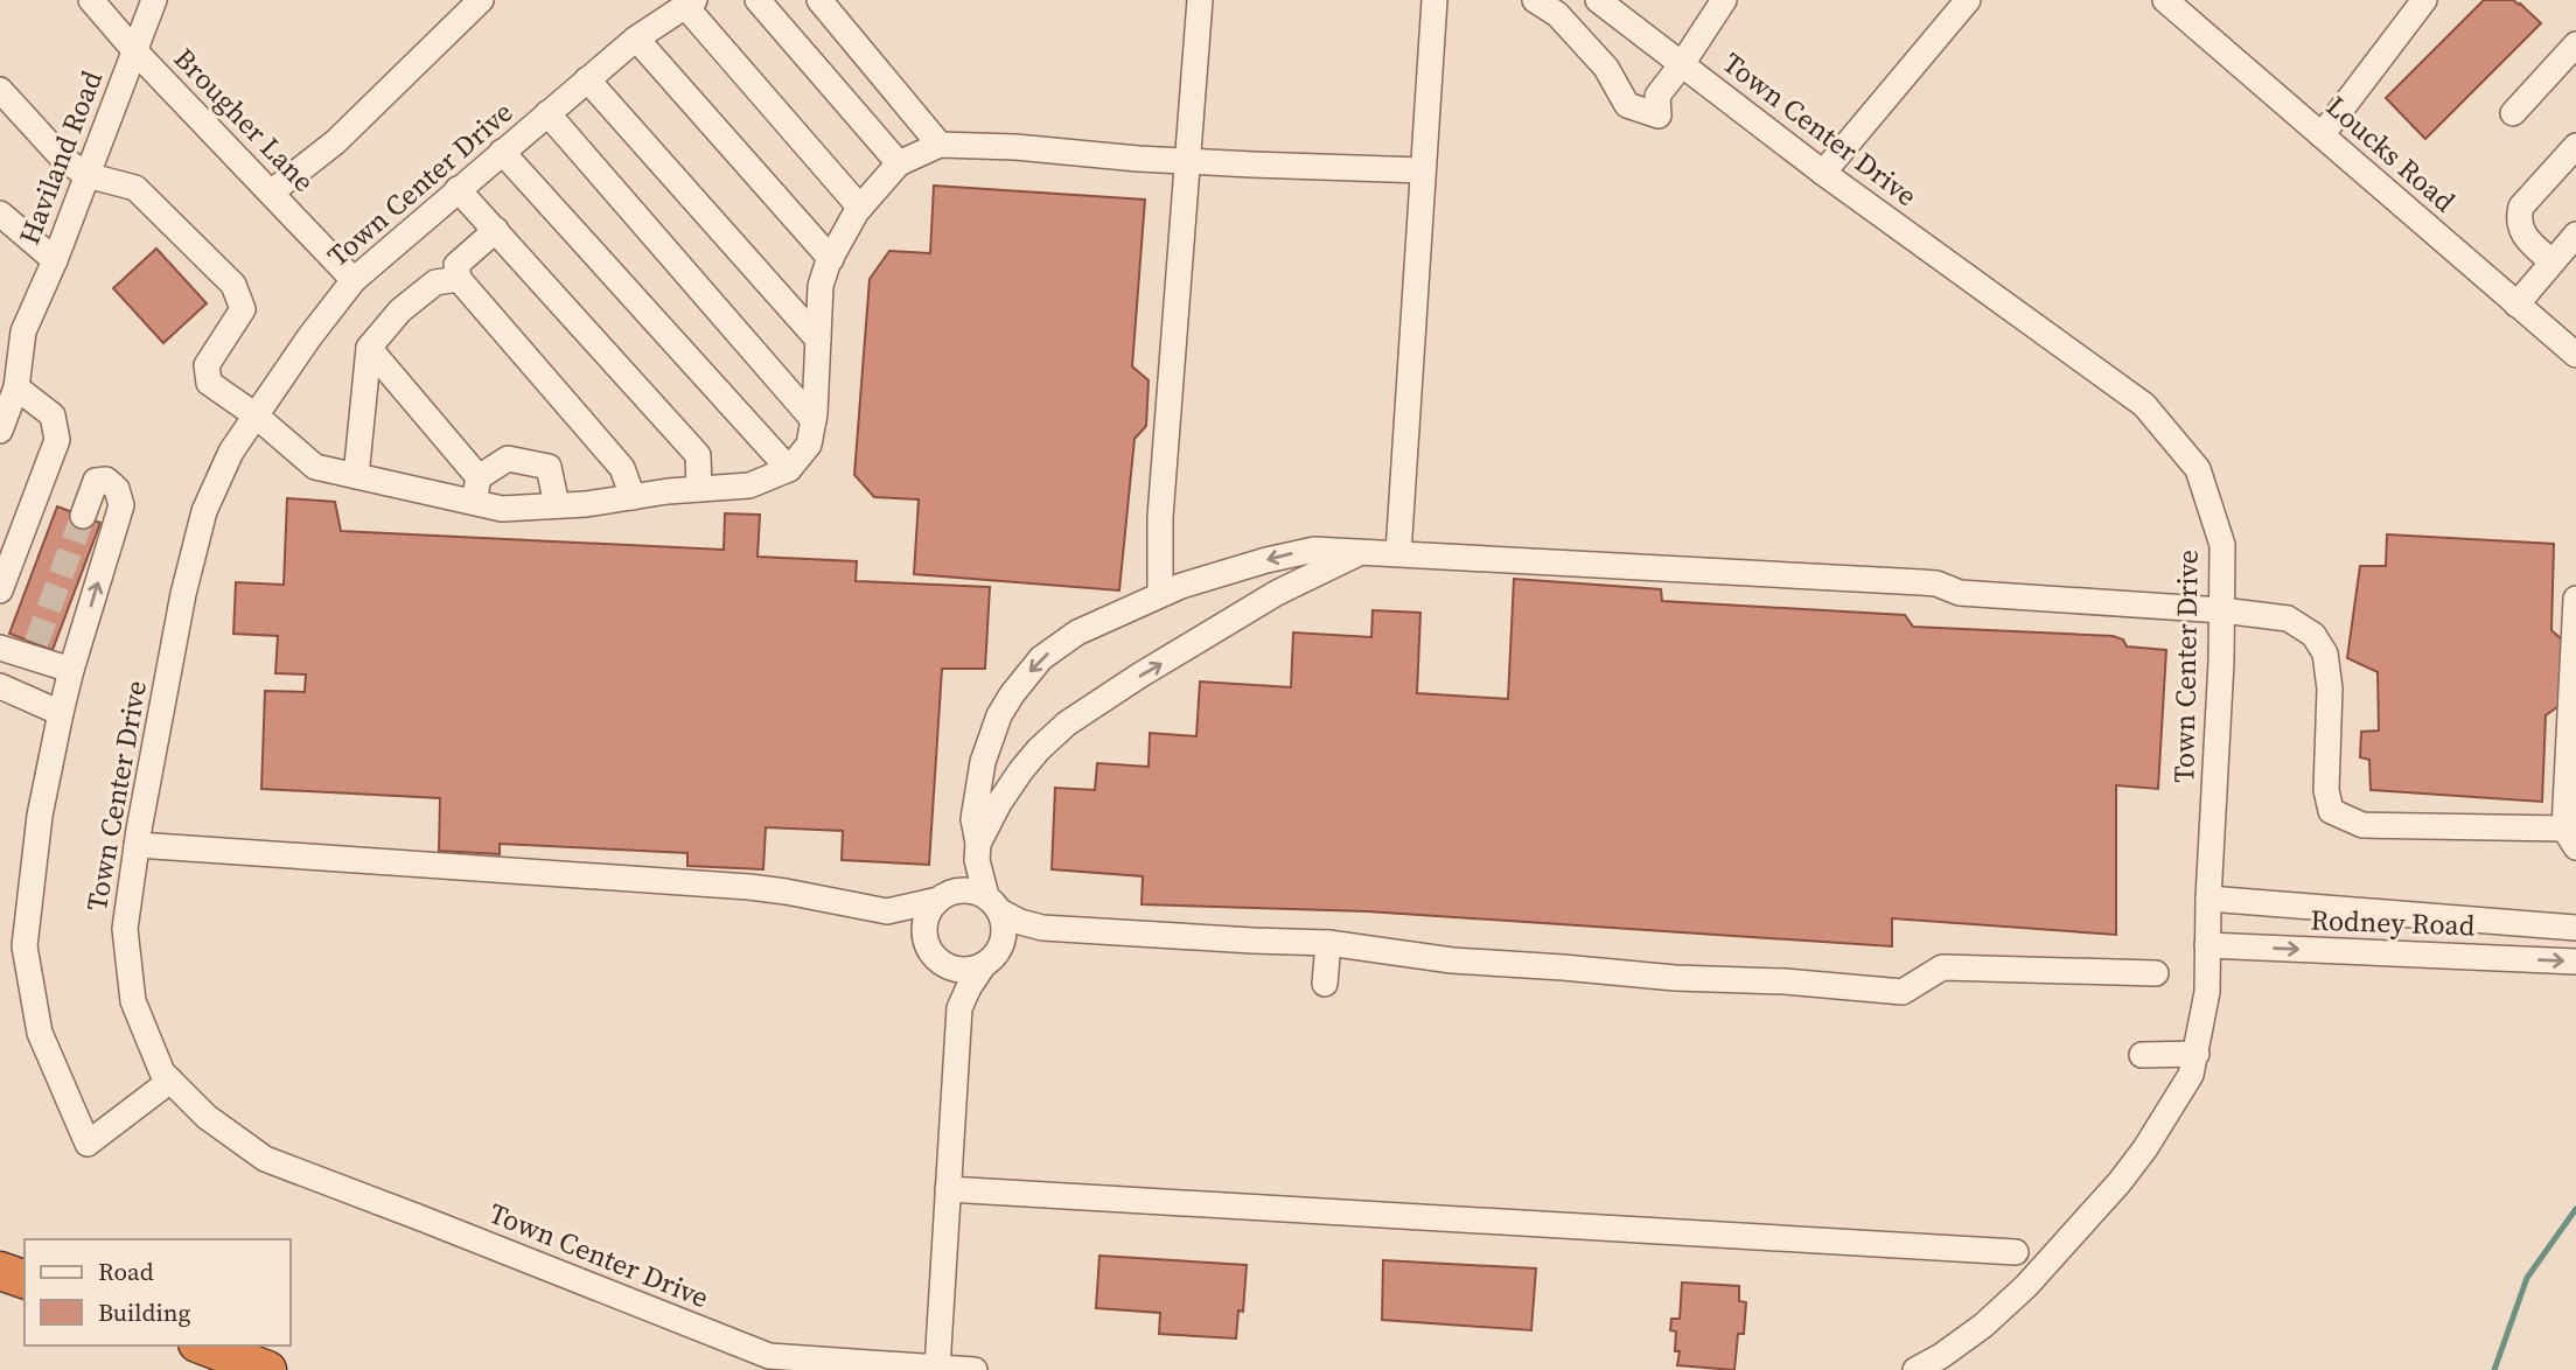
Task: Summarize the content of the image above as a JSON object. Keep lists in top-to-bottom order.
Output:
{
  "streets": {
    "street": [
      "Brougher Lane",
      "Town Center Drive",
      "Loucks Road",
      "Haviland Road",
      "Rodney Road"
    ]
  },
  "crossings": [
    ["Brougher Lane", "Town Center Drive"],
    ["Brougher Lane", "Haviland Road"],
    ["Town Center Drive", "Rodney Road"]
  ],
  "legend": ["Road", "Building"]
}
